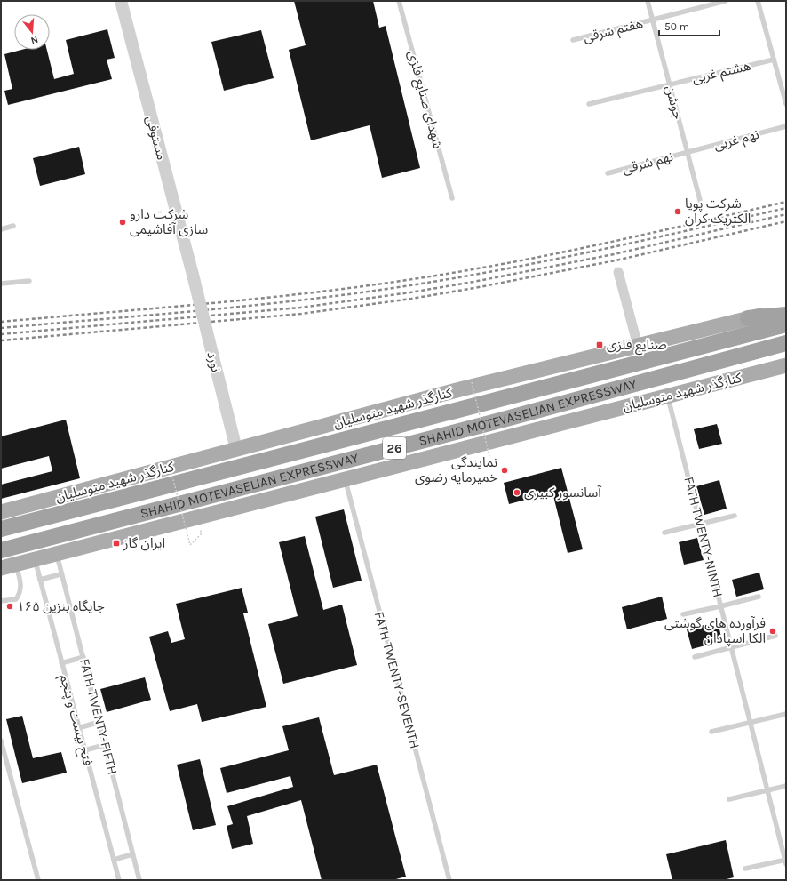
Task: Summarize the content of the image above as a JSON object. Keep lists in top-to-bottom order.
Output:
{
  "streets": {
    "highway": ["SHAHID MOTEVASELIAN EXPRESSWAY", "26"],
    "main road": ["کنارگذر شهید متوسلیان"],
    "street": ["مستوفی", "نورد"],
    "lane": [
      "هفتم شرقی",
      "هشتم غربی",
      "شهدای صنایع فلزی",
      "جوشن",
      "نهم غربی",
      "نهم شرقی",
      "FATH TWENTY-NINTH",
      "FATH TWENTY-SEVENTH",
      "FATH TWENTY-FIFTH",
      "فتح بیست و پنجم"
    ]
  },
  "crossings": [
    ["هفتم شرقی", "جوشن"],
    ["هشتم غربی", "جوشن"],
    ["جوشن", "نهم غربی"],
    ["جوشن", "نهم شرقی"],
    ["مستوفی", "نورد"],
    ["نهم غربی", "نهم شرقی"],
    ["نورد", "کنارگذر شهید متوسلیان"],
    ["کنارگذر شهید متوسلیان", "FATH TWENTY-NINTH"],
    ["کنارگذر شهید متوسلیان", "FATH TWENTY-SEVENTH"],
    ["کنارگذر شهید متوسلیان", "FATH TWENTY-FIFTH"],
    ["کنارگذر شهید متوسلیان", "فتح بیست و پنجم"]
  ],
  "places": {
    "other": [
      "شرکت پویا الکتریک کران",
      "شرکت دارو سازی آفاشیمی",
      "نمایندگی خمیرمایه رضوی",
      "آسانسور کبیری",
      "جایگاه بنزین ۱۶۵",
      "فرآورده های گوشتی الکا اسپادان"
    ],
    "transit": ["صنایع فلزی", "ایران گاز"]
  },
  "scale_bar": "50 m",
  "north": "bottom"
}
